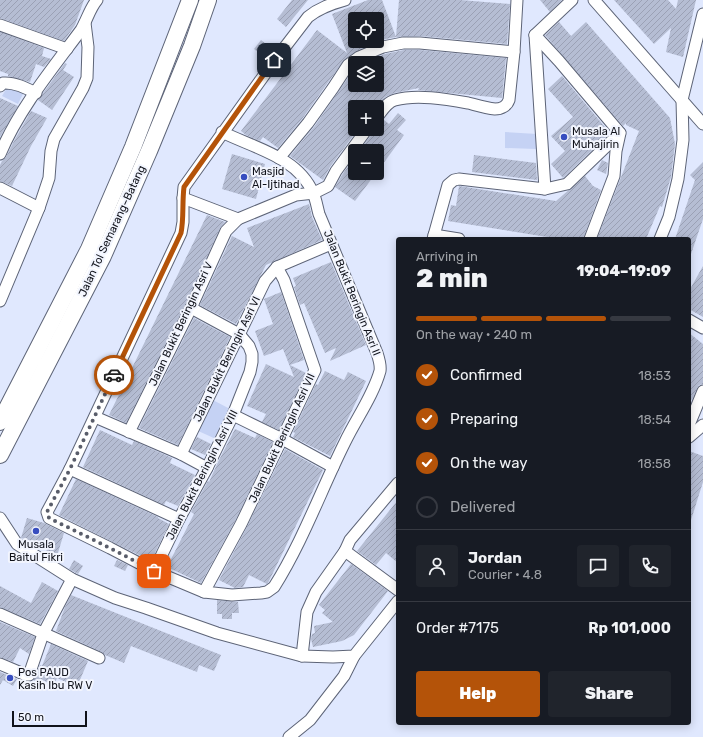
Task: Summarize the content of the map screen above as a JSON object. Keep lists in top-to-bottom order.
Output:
{
  "streets": {
    "highway": ["Jalan Tol Semarang–Batang"],
    "street": [
      "Jalan Bukit Beringin Asri II",
      "Jalan Bukit Beringin Asri V",
      "Jalan Bukit Beringin Asri VI",
      "Jalan Bukit Beringin Asri VII",
      "Jalan Bukit Beringin Asri VIII"
    ]
  },
  "crossings": [
    ["Jalan Bukit Beringin Asri II", "Jalan Bukit Beringin Asri V"],
    ["Jalan Bukit Beringin Asri II", "Jalan Bukit Beringin Asri VII"],
    ["Jalan Bukit Beringin Asri VI", "Jalan Bukit Beringin Asri VII"],
    ["Jalan Bukit Beringin Asri VI", "Jalan Bukit Beringin Asri VIII"]
  ],
  "places": [
    "Musala Al Muhajirin",
    "Masjid Al-Ijtihad",
    "Musala Baitul Fikri",
    "Pos PAUD Kasih Ibu RW V"
  ],
  "scale_bar": "50 m",
  "page": {
    "map_buttons": ["+", "−"],
    "heading": ["2 min", "Arriving in", "19:04–19:09"],
    "panel": [
      "Jordan",
      "Courier · 4.8",
      "Order #7175",
      "Rp 101,000"
    ],
    "bar": "On the way · 240 m",
    "list": [
      ["Confirmed", "18:53"],
      ["Preparing", "18:54"],
      ["On the way", "18:58"],
      "Delivered"
    ],
    "buttons": ["Help", "Share"],
    "scale": "50 m"
  }
}
